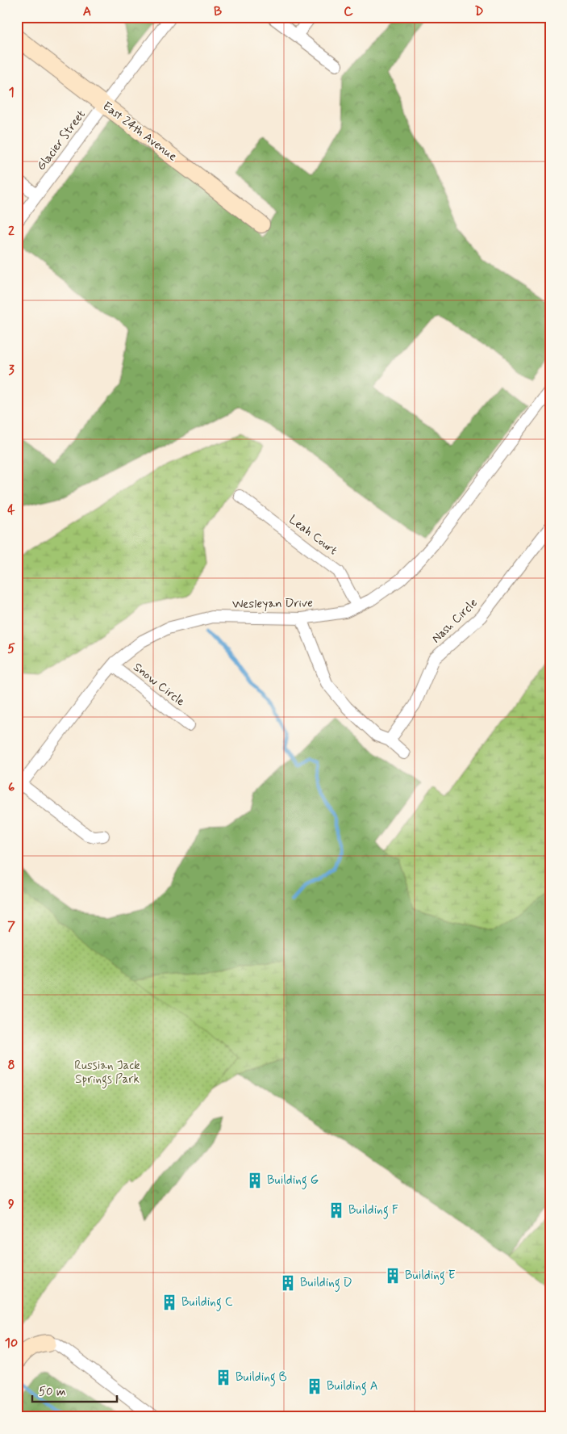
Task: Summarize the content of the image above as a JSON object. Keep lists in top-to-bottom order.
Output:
{
  "streets": {
    "street": [
      "East 24th Avenue",
      "Glacier Street",
      "Leah Court",
      "Wesleyan Drive",
      "Nash Circle",
      "Snow Circle"
    ]
  },
  "crossings": [
    ["East 24th Avenue", "Glacier Street"],
    ["Leah Court", "Wesleyan Drive"],
    ["Wesleyan Drive", "Snow Circle"]
  ],
  "parks": ["Russian Jack Springs Park"],
  "places": {
    "building": [
      "Building G",
      "Building F",
      "Building E",
      "Building D",
      "Building C",
      "Building B",
      "Building A"
    ]
  },
  "scale_bar": "50 m",
  "grid": {
    "columns": [
      "A",
      "B",
      "C",
      "D"
    ],
    "rows": [
      "1",
      "2",
      "3",
      "4",
      "5",
      "6",
      "7",
      "8",
      "9",
      "10"
    ]
  }
}
